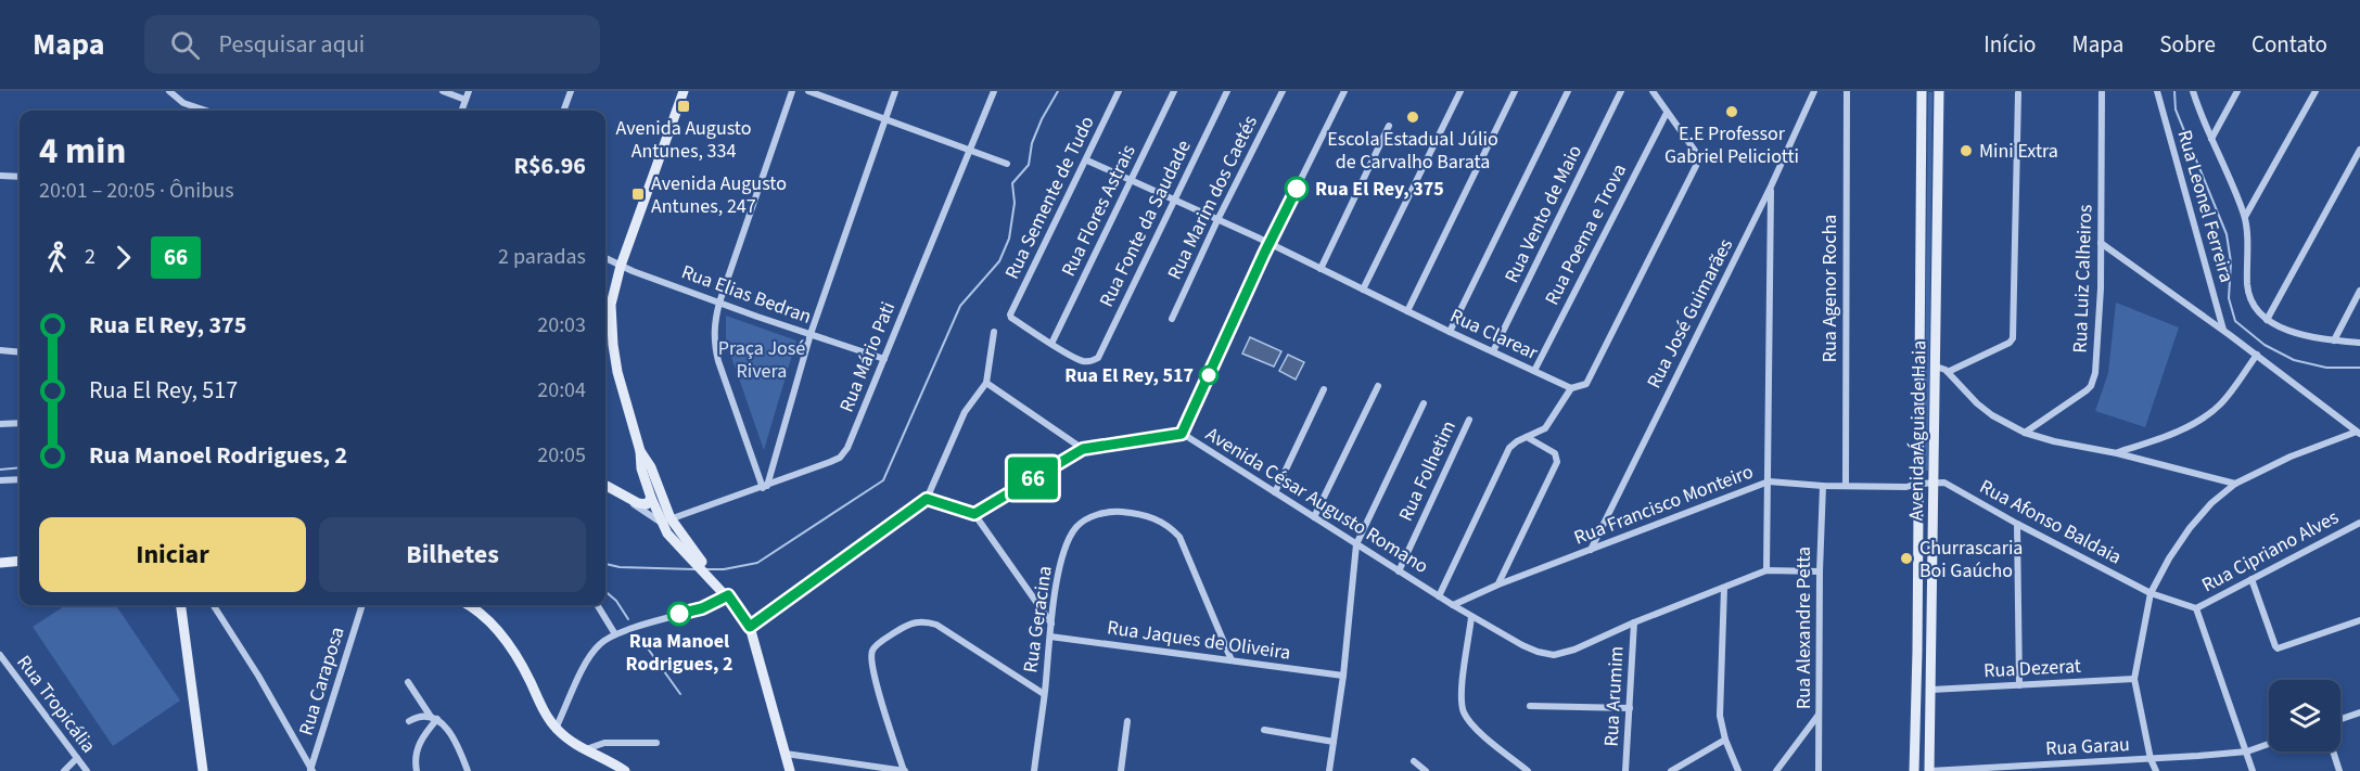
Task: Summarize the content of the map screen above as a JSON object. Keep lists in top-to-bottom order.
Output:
{
  "streets": {
    "main road": ["Avenida Águia de Haia"],
    "street": [
      "Rua Semente de Tudo",
      "Rua Marim dos Caetés",
      "Rua Leonel Ferreira",
      "Rua Flores Astrais",
      "Rua Vento de Maio",
      "Rua Fonte da Saudade",
      "Rua Poema e Trova",
      "Rua Luiz Calheiros",
      "Rua Agenor Rocha",
      "Rua Elias Bedran",
      "Rua José Guimarães",
      "Rua Clarear",
      "Rua Mário Pati",
      "Rua Folhetim",
      "Avenida César Augusto Romano",
      "Rua Francisco Monteiro",
      "Rua Afonso Baldaia",
      "Rua Cipriano Alves",
      "Rua Geracina",
      "Rua Alexandre Petta",
      "Rua Jaques de Oliveira",
      "Rua Dezerat",
      "Rua Caraposa",
      "Rua Arumim",
      "Rua Tropicália",
      "Rua Garau"
    ]
  },
  "crossings": [
    ["Rua Semente de Tudo", "Rua Flores Astrais"],
    ["Rua Semente de Tudo", "Rua Fonte da Saudade"],
    ["Rua Semente de Tudo", "Rua Clarear"],
    ["Rua Marim dos Caetés", "Rua Clarear"],
    ["Rua Flores Astrais", "Rua Fonte da Saudade"],
    ["Rua Flores Astrais", "Rua Clarear"],
    ["Rua Vento de Maio", "Rua Clarear"],
    ["Rua Fonte da Saudade", "Rua Clarear"],
    ["Rua Poema e Trova", "Rua Clarear"],
    ["Rua Agenor Rocha", "Rua Francisco Monteiro"],
    ["Rua Elias Bedran", "Rua Mário Pati"],
    ["Rua José Guimarães", "Rua Francisco Monteiro"],
    ["Avenida Águia de Haia", "Rua Francisco Monteiro"],
    ["Avenida Águia de Haia", "Rua Afonso Baldaia"],
    ["Avenida Águia de Haia", "Rua Dezerat"],
    ["Avenida Águia de Haia", "Rua Garau"],
    ["Rua Folhetim", "Avenida César Augusto Romano"],
    ["Avenida César Augusto Romano", "Rua Francisco Monteiro"],
    ["Avenida César Augusto Romano", "Rua Alexandre Petta"],
    ["Avenida César Augusto Romano", "Rua Arumim"],
    ["Rua Francisco Monteiro", "Rua Afonso Baldaia"],
    ["Rua Francisco Monteiro", "Rua Alexandre Petta"],
    ["Rua Afonso Baldaia", "Rua Cipriano Alves"],
    ["Rua Geracina", "Rua Jaques de Oliveira"]
  ],
  "parks": ["Praça José Rivera"],
  "places": {
    "transit": ["Avenida Augusto Antunes, 334", "Avenida Augusto Antunes, 247"],
    "other": [
      "E.E Professor Gabriel Peliciotti",
      "Escola Estadual Júlio de Carvalho Barata",
      "Mini Extra",
      "Rua El Rey, 375",
      "Rua El Rey, 517",
      "Churrascaria Boi Gaúcho",
      "Rua Manoel Rodrigues, 2"
    ]
  },
  "lines": ["bus line 66"],
  "page": {
    "header": "Mapa",
    "search": "Pesquisar aqui",
    "nav": [
      "Início",
      "Mapa",
      "Sobre",
      "Contato"
    ],
    "on_map": "66",
    "heading": ["4 min", "20:01 – 20:05 · Ônibus", "R$6.96"],
    "legs": ["2", "66", "2 paradas"],
    "list": [
      {
        "name": "Rua El Rey, 375",
        "value": "20:03"
      },
      {
        "name": "Rua El Rey, 517",
        "value": "20:04"
      },
      {
        "name": "Rua Manoel Rodrigues, 2",
        "value": "20:05"
      }
    ],
    "buttons": ["Iniciar", "Bilhetes"]
  }
}
